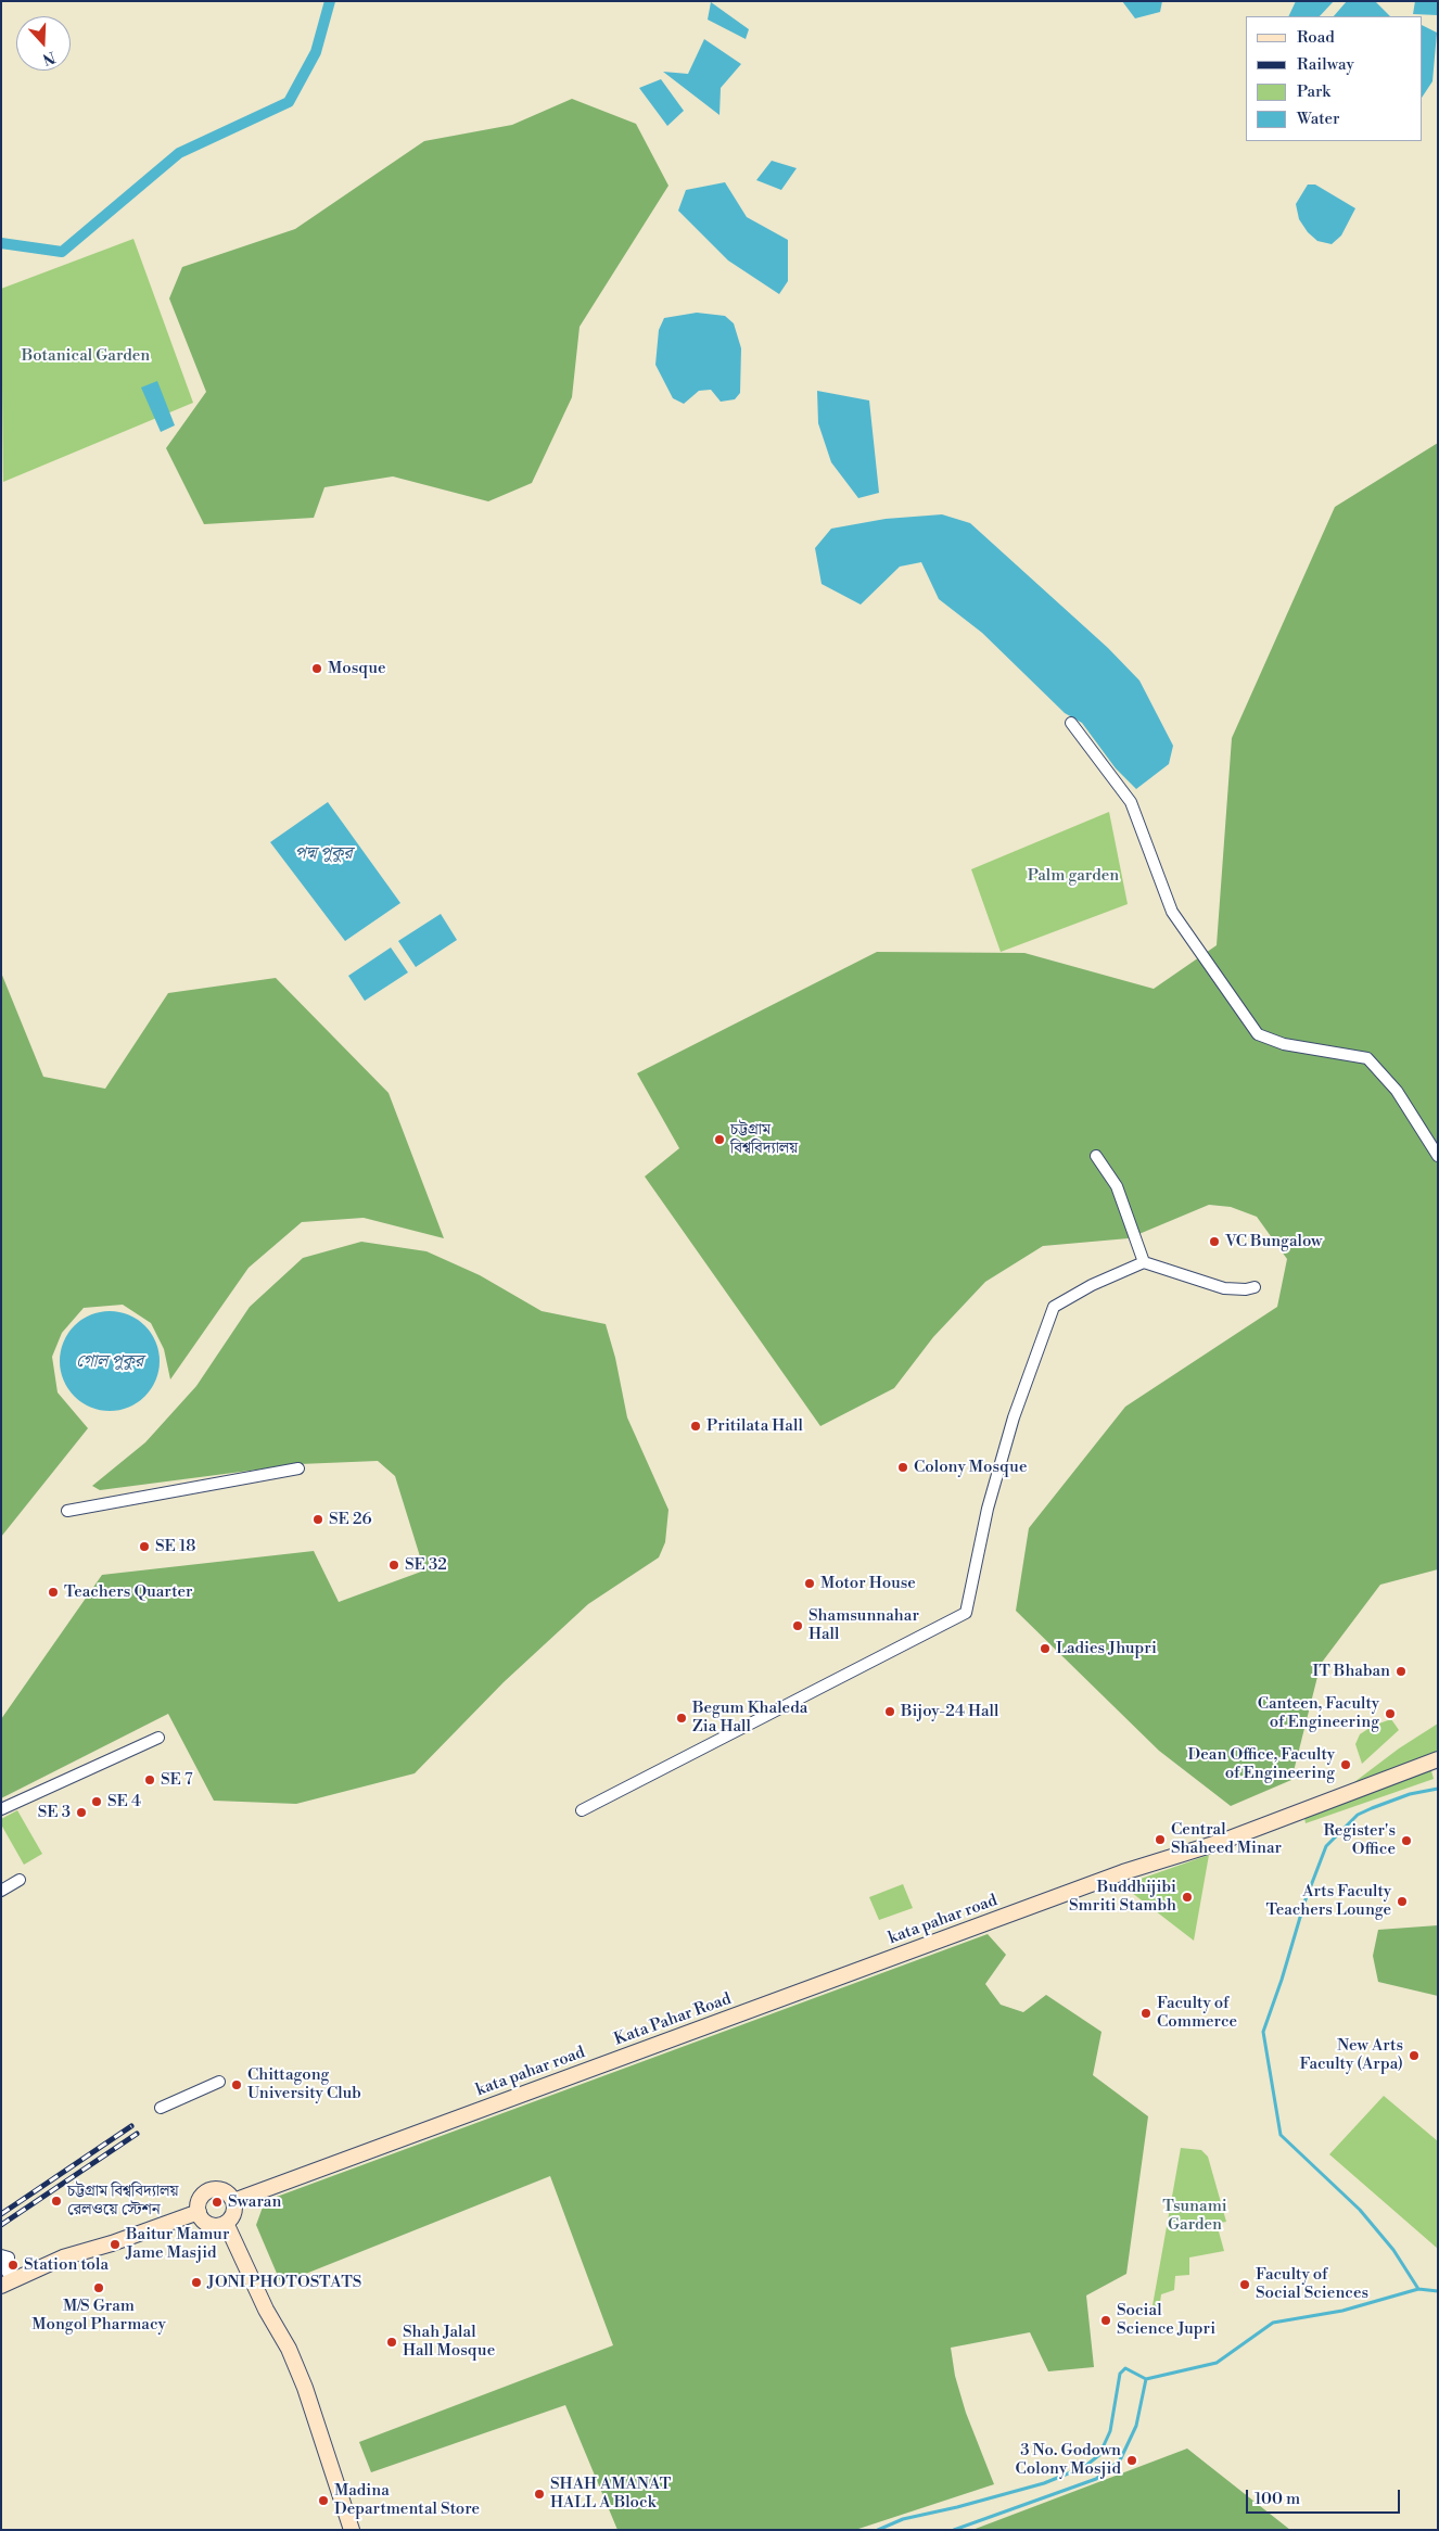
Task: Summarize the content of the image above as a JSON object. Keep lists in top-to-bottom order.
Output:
{
  "streets": {
    "street": ["kata pahar road", "Kata Pahar Road"]
  },
  "crossings": [
    ["kata pahar road", "Kata Pahar Road"]
  ],
  "water": ["পদ্ম পুকুর", "গোল পুকুর"],
  "parks": ["Botanical Garden", "Palm garden", "Tsunami Garden"],
  "places": [
    "Mosque",
    "চট্টগ্রাম বিশ্ববিদ্যালয়",
    "VC Bungalow",
    "Pritilata Hall",
    "Colony Mosque",
    "SE 26",
    "SE 18",
    "SE 32",
    "Motor House",
    "Teachers Quarter",
    "Shamsunnahar Hall",
    "Ladies Jhupri",
    "IT Bhaban",
    "Bijoy-24 Hall",
    "Canteen, Faculty of Engineering",
    "Begum Khaleda Zia Hall",
    "Dean Office, Faculty of Engineering",
    "SE 7",
    "SE 4",
    "SE 3",
    "Central Shaheed Minar",
    "Register's Office",
    "Buddhijibi Smriti Stambh",
    "Arts Faculty Teachers Lounge",
    "Faculty of Commerce",
    "New Arts Faculty (Arpa)",
    "Chittagong University Club",
    "চট্টগ্রাম বিশ্ববিদ্যালয় রেলওয়ে স্টেশন",
    "Swaran",
    "Baitur Mamur Jame Masjid",
    "Station tola",
    "JONI PHOTOSTATS",
    "Faculty of Social Sciences",
    "M/S Gram Mongol Pharmacy",
    "Social Science Jupri",
    "Shah Jalal Hall Mosque",
    "3 No. Godown Colony Mosjid",
    "SHAH AMANAT HALL A Block",
    "Madina Departmental Store"
  ],
  "legend": [
    "Road",
    "Railway",
    "Park",
    "Water"
  ],
  "scale_bar": "100 m",
  "north": "bottom"
}
